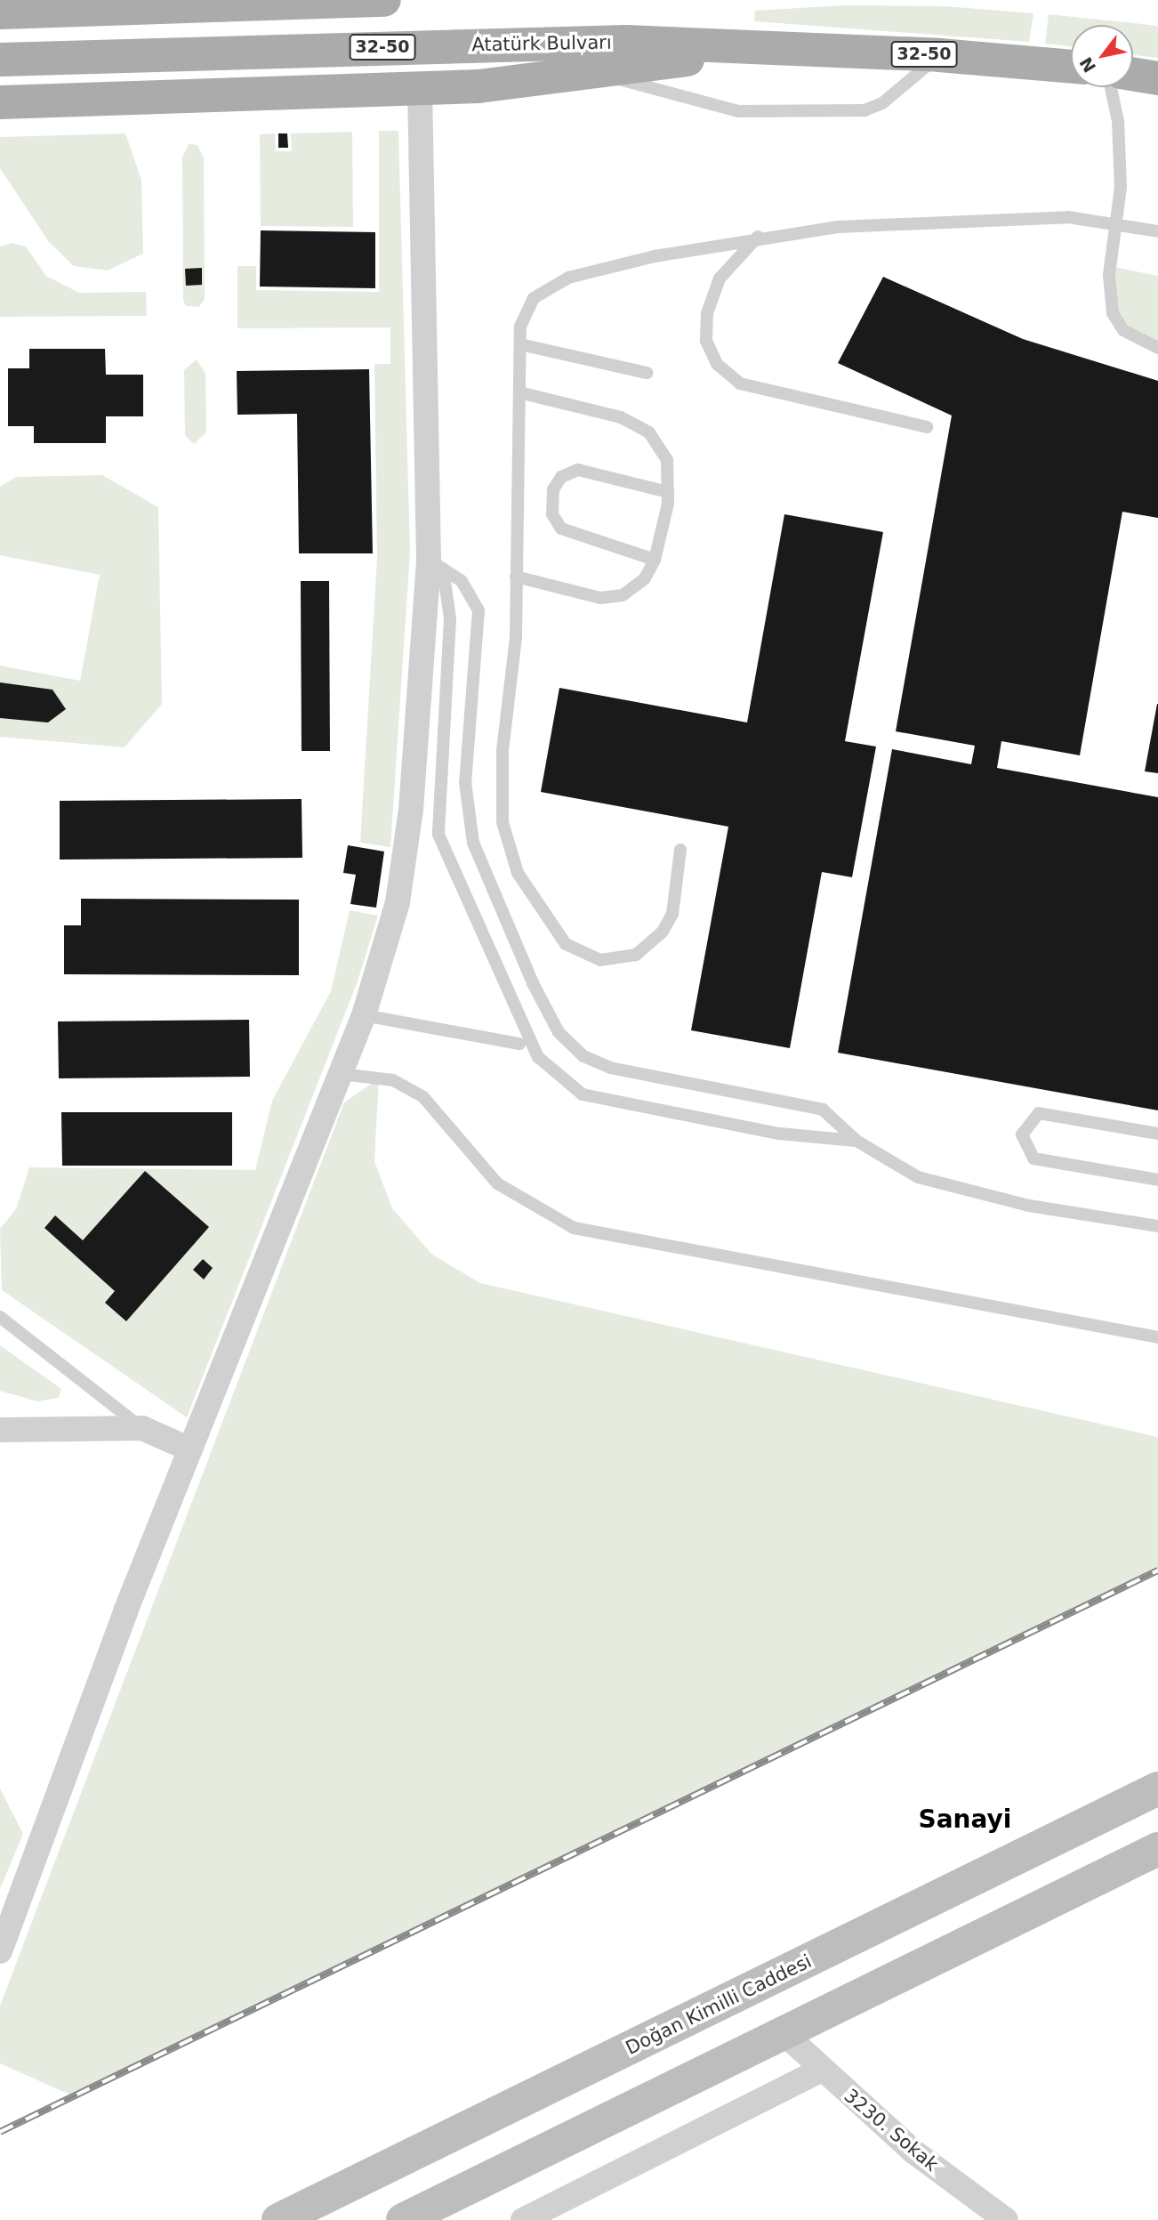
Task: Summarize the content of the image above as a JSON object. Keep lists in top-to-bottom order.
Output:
{
  "streets": {
    "main road": ["Atatürk Bulvarı", "32-50", "Doğan Kimilli Caddesi"],
    "street": ["3230. Sokak"]
  },
  "districts": ["Sanayi"],
  "north": "bottom left"
}
